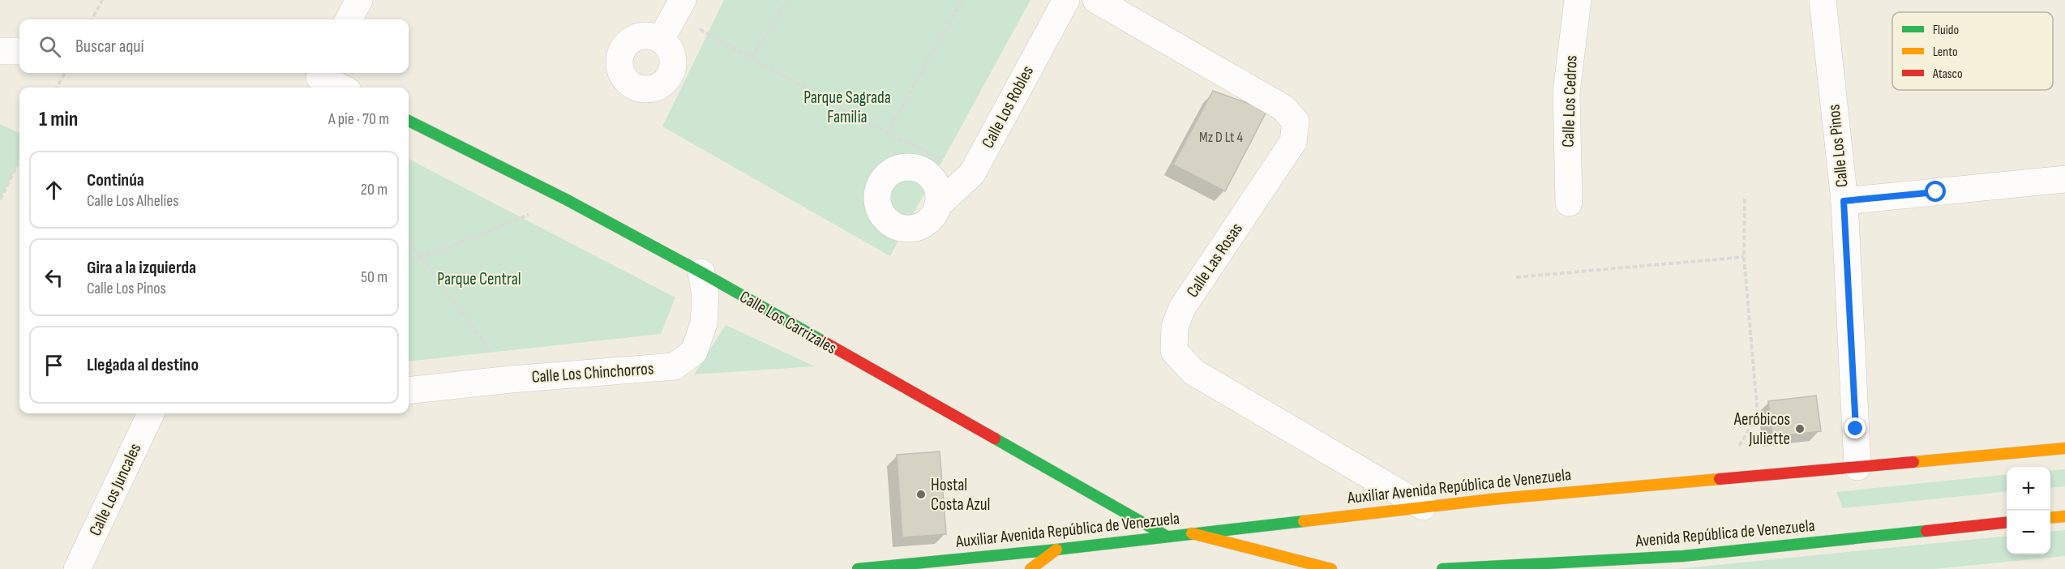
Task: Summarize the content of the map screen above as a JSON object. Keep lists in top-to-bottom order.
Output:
{
  "streets": {
    "main road": ["Calle Los Carrizales", "Auxiliar Avenida República de Venezuela", "Avenida República de Venezuela"],
    "street": [
      "Calle Los Cedros",
      "Calle Los Robles",
      "Calle Los Pinos",
      "Calle Las Rosas",
      "Calle Los Chinchorros",
      "Calle Los Juncales"
    ]
  },
  "crossings": [
    ["Calle Los Pinos", "Auxiliar Avenida República de Venezuela"],
    ["Calle Las Rosas", "Auxiliar Avenida República de Venezuela"],
    ["Calle Los Carrizales", "Calle Los Chinchorros"],
    ["Calle Los Carrizales", "Auxiliar Avenida República de Venezuela"]
  ],
  "parks": ["Parque Sagrada Familia", "Parque Central"],
  "places": ["Aeróbicos Juliette", "Hostal Costa Azul"],
  "house_numbers": ["Mz D Lt 4"],
  "legend": ["Fluido", "Lento", "Atasco"],
  "page": {
    "search": "Buscar aquí",
    "heading": ["1 min", "A pie · 70 m"],
    "list": [
      ["Continúa", "Calle Los Alhelíes", "20 m"],
      ["Gira a la izquierda", "Calle Los Pinos", "50 m"],
      "Llegada al destino"
    ],
    "map_buttons": ["+", "−"]
  }
}
